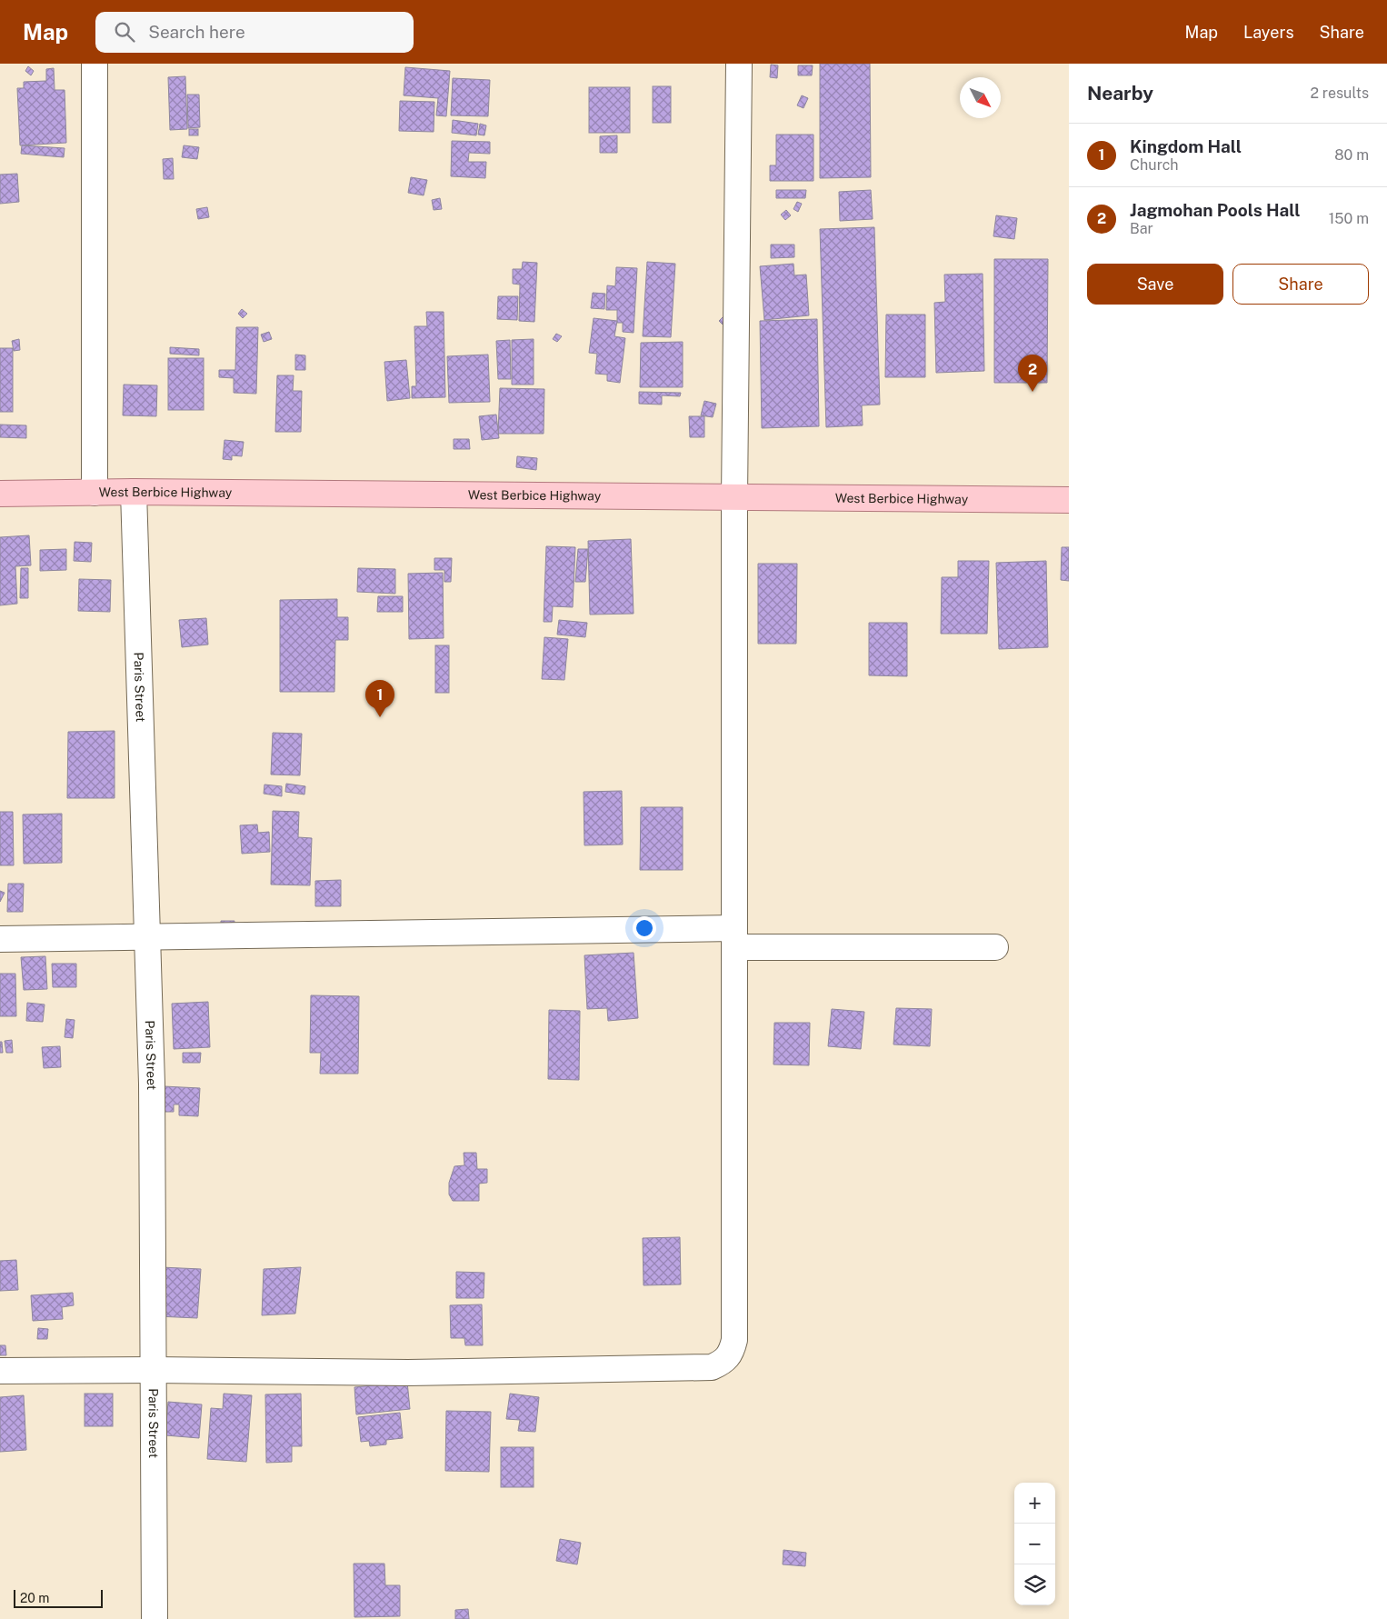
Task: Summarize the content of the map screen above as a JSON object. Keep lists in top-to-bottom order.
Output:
{
  "streets": {
    "main road": ["West Berbice Highway"],
    "street": ["Paris Street"]
  },
  "crossings": [
    ["West Berbice Highway", "Paris Street"]
  ],
  "scale_bar": "20 m",
  "north": "bottom right",
  "page": {
    "header": "Map",
    "search": "Search here",
    "nav": ["Map", "Layers", "Share"],
    "heading": ["Nearby", "2 results"],
    "list": [
      {
        "mark": "1",
        "name": "Kingdom Hall",
        "note": "Church",
        "value": "80 m"
      },
      {
        "mark": "2",
        "name": "Jagmohan Pools Hall",
        "note": "Bar",
        "value": "150 m"
      }
    ],
    "buttons": ["Save", "Share"],
    "pins": ["2", "1"],
    "map_buttons": ["+", "−"],
    "scale": "20 m"
  }
}
